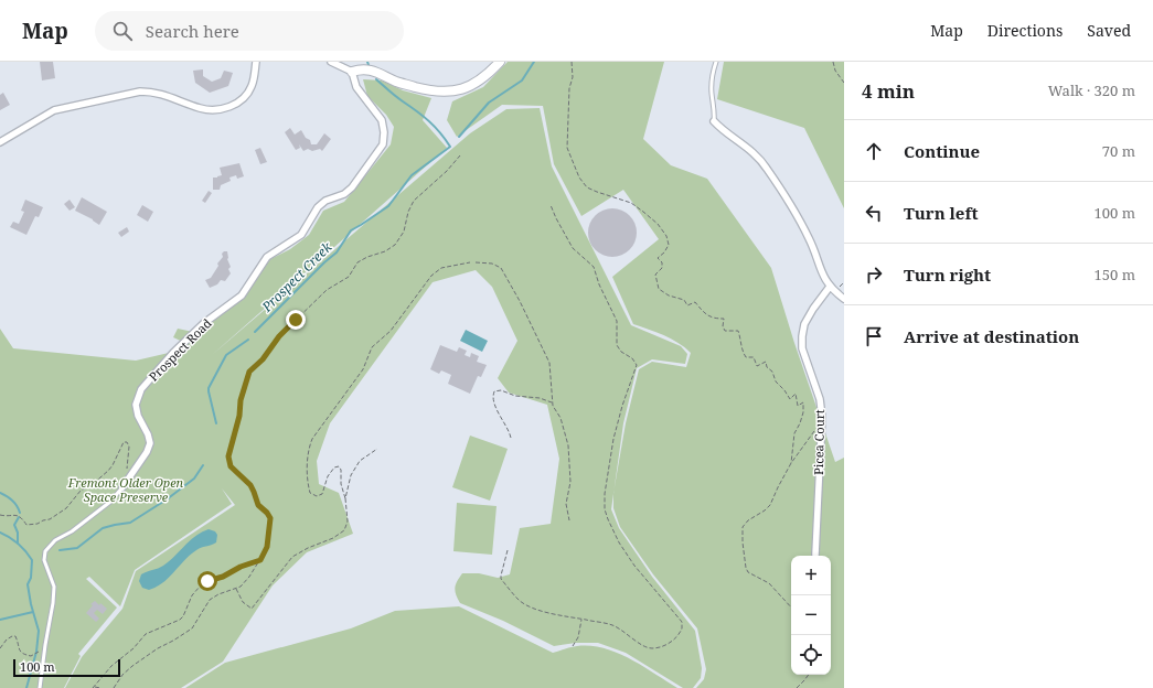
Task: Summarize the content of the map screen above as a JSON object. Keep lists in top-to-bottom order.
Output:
{
  "streets": {
    "street": ["Prospect Road", "Picea Court"]
  },
  "water": ["Prospect Creek"],
  "parks": ["Fremont Older Open Space Preserve"],
  "scale_bar": "100 m",
  "page": {
    "header": "Map",
    "search": "Search here",
    "nav": ["Map", "Directions", "Saved"],
    "heading": ["4 min", "Walk · 320 m"],
    "list": [
      ["Continue", "70 m"],
      ["Turn left", "100 m"],
      ["Turn right", "150 m"],
      "Arrive at destination"
    ],
    "map_buttons": ["+", "−"],
    "scale": "100 m"
  }
}
